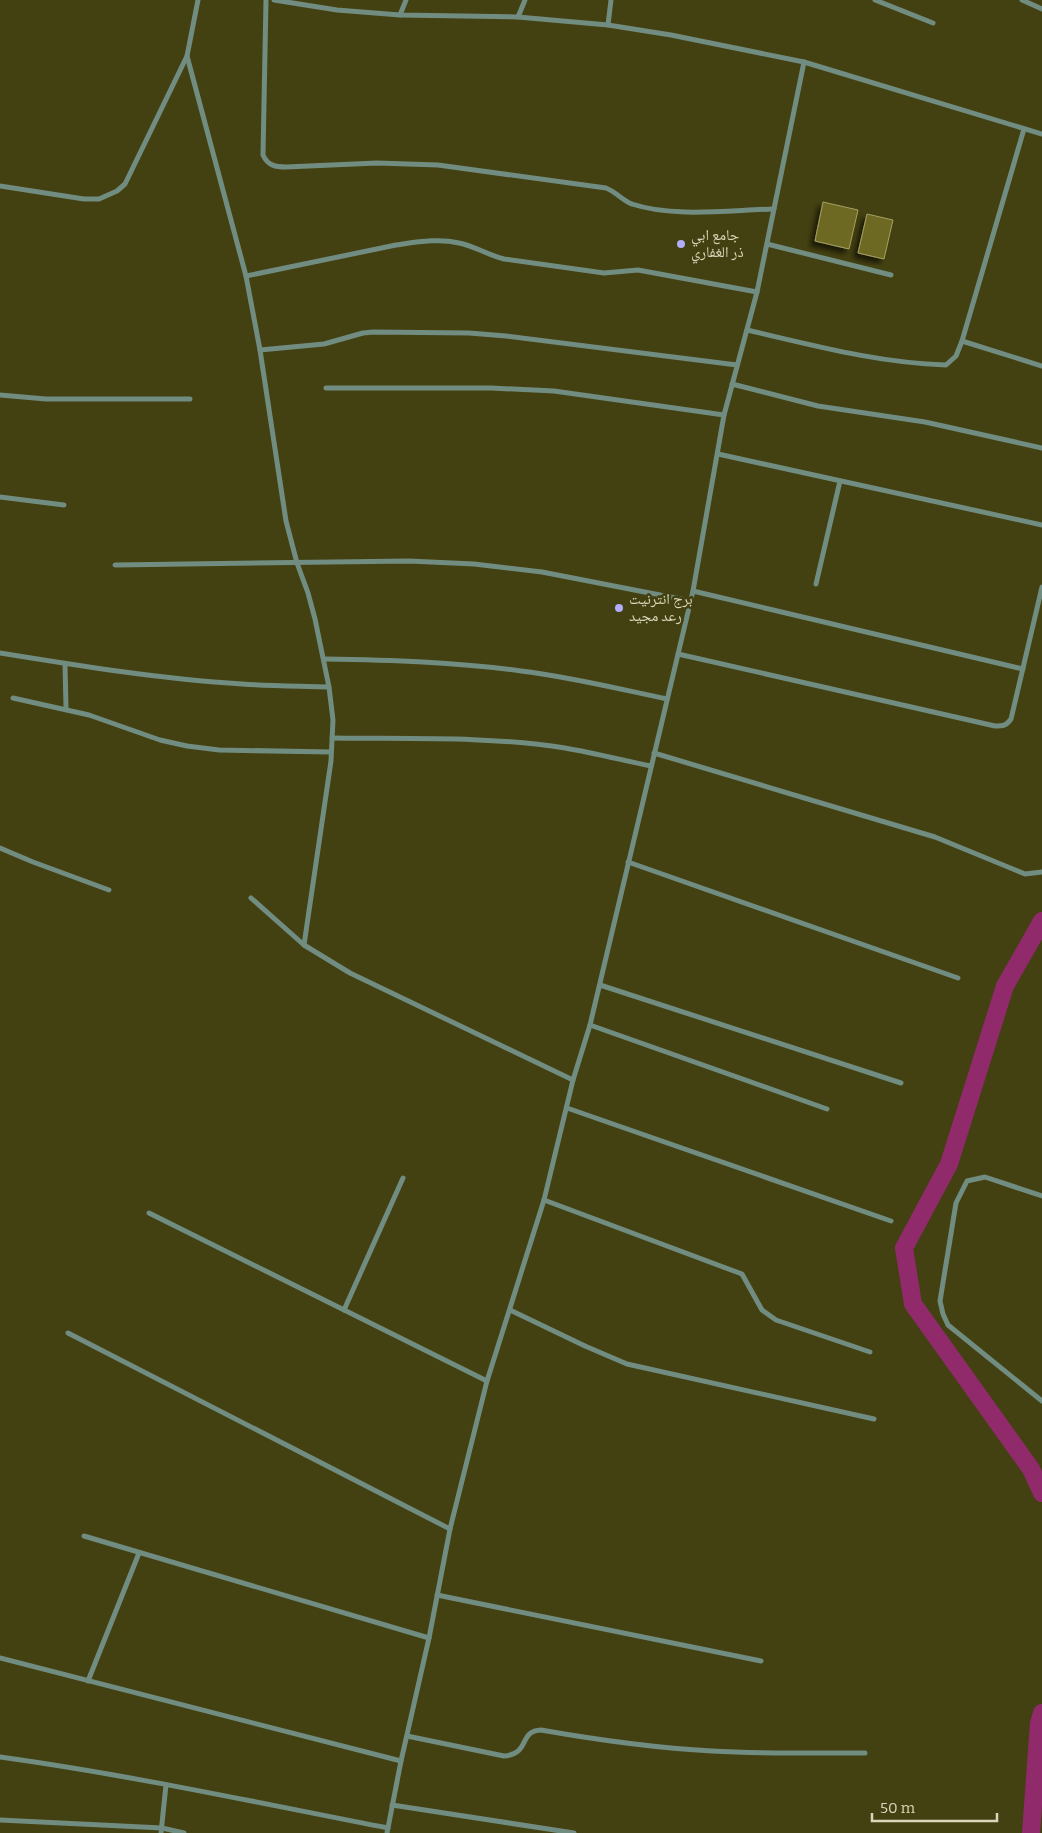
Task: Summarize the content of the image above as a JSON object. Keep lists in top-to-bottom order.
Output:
{
  "places": ["جامع ابي ذر الغفاري", "برج انترنيت رعد مجيد"],
  "scale_bar": "50 m"
}
